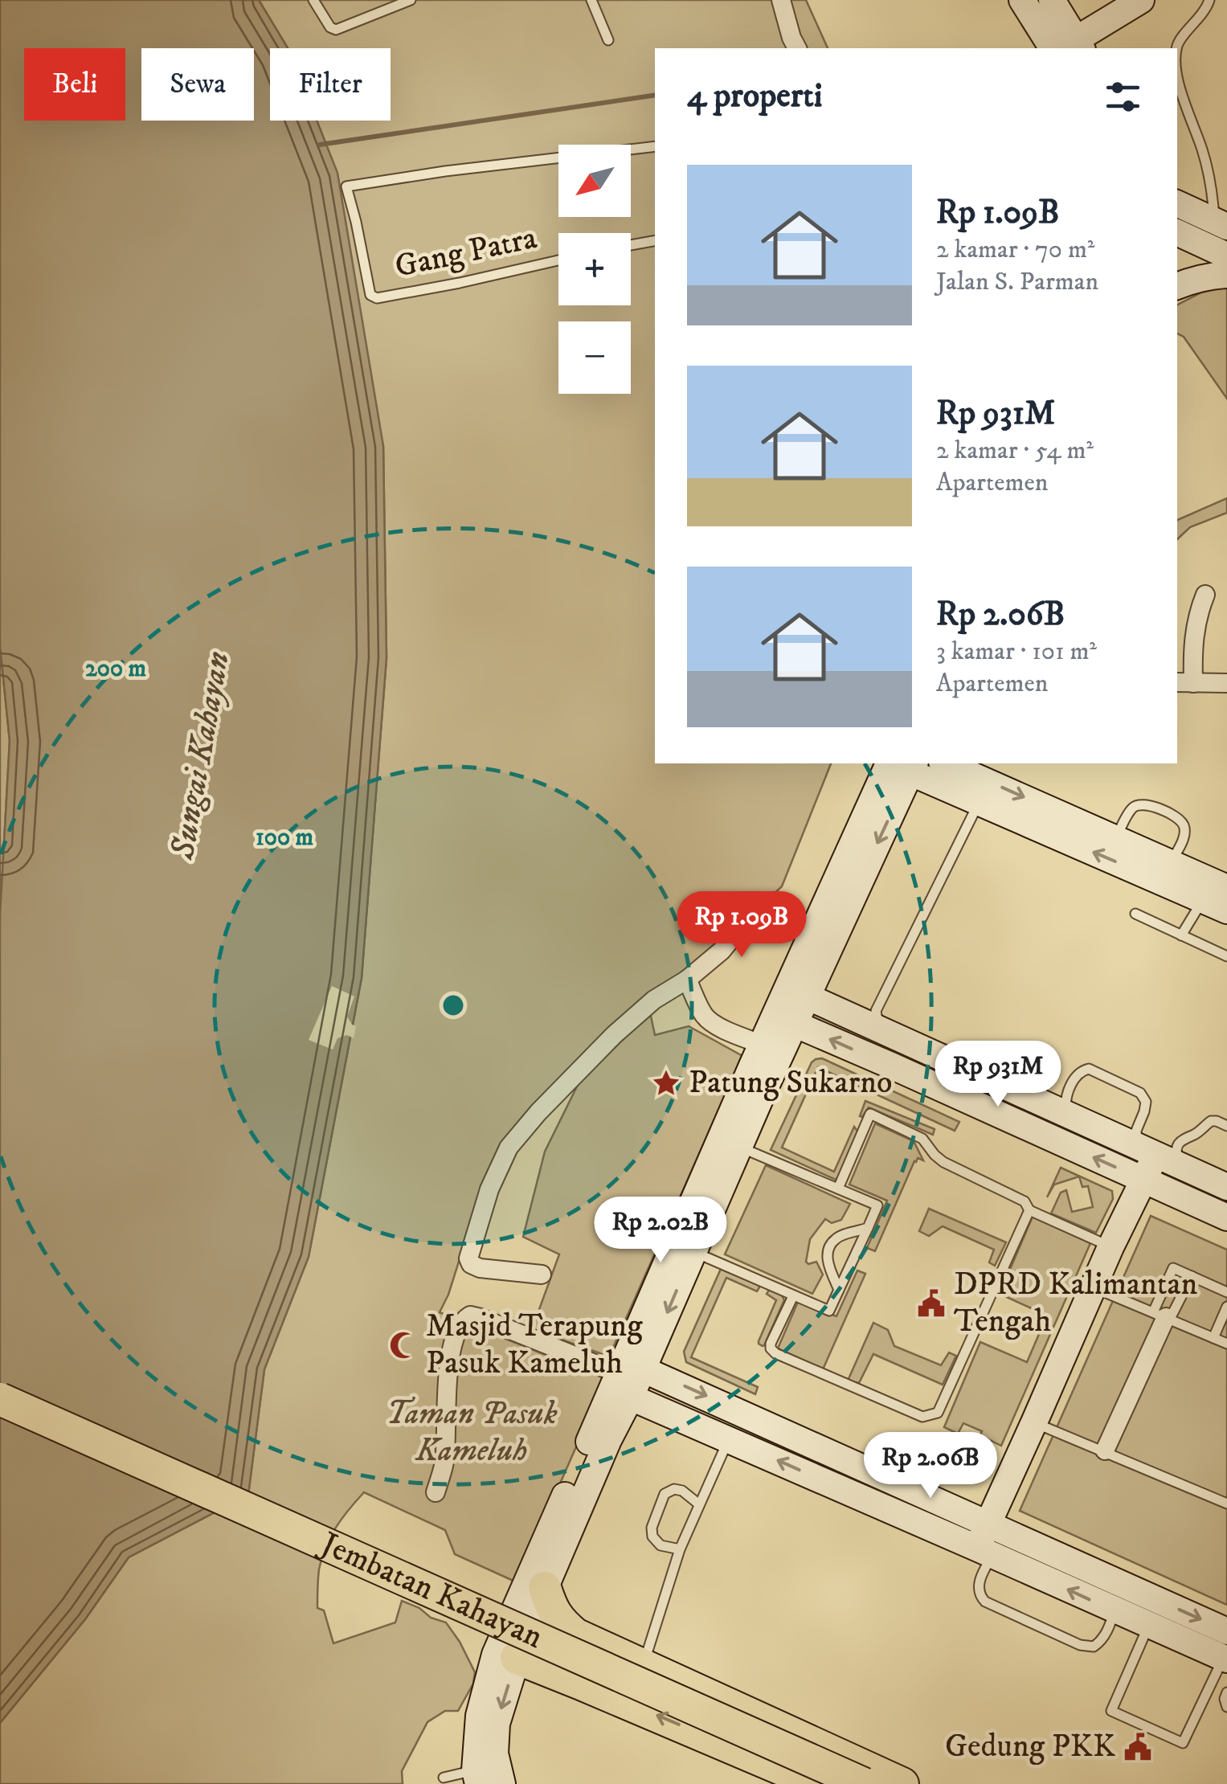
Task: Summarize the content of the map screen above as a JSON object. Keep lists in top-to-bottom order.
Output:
{
  "streets": {
    "highway": ["Jembatan Kahayan"],
    "lane": ["Gang Patra"]
  },
  "water": ["Sungai Kahayan"],
  "parks": ["Taman Pasuk Kameluh"],
  "places": {
    "place": ["Patung Sukarno"],
    "public building": ["DPRD Kalimantan Tengah", "Gedung PKK"],
    "mosque": ["Masjid Terapung Pasuk Kameluh"]
  },
  "north": "bottom left",
  "page": {
    "chip": ["Beli", "Sewa", "Filter"],
    "heading": "4 properti",
    "map_buttons": ["+", "−"],
    "list": [
      {
        "name": "Rp 1.09B",
        "note": "2 kamar · 70 m² · Jalan S. Parman"
      },
      {
        "name": "Rp 931M",
        "note": "2 kamar · 54 m² · Apartemen"
      },
      {
        "name": "Rp 2.06B",
        "note": "3 kamar · 101 m² · Apartemen"
      }
    ],
    "price": [
      "Rp 1.09B",
      "Rp 931M",
      "Rp 2.02B",
      "Rp 2.06B"
    ]
  },
  "rings": ["200 m", "100 m"]
}
